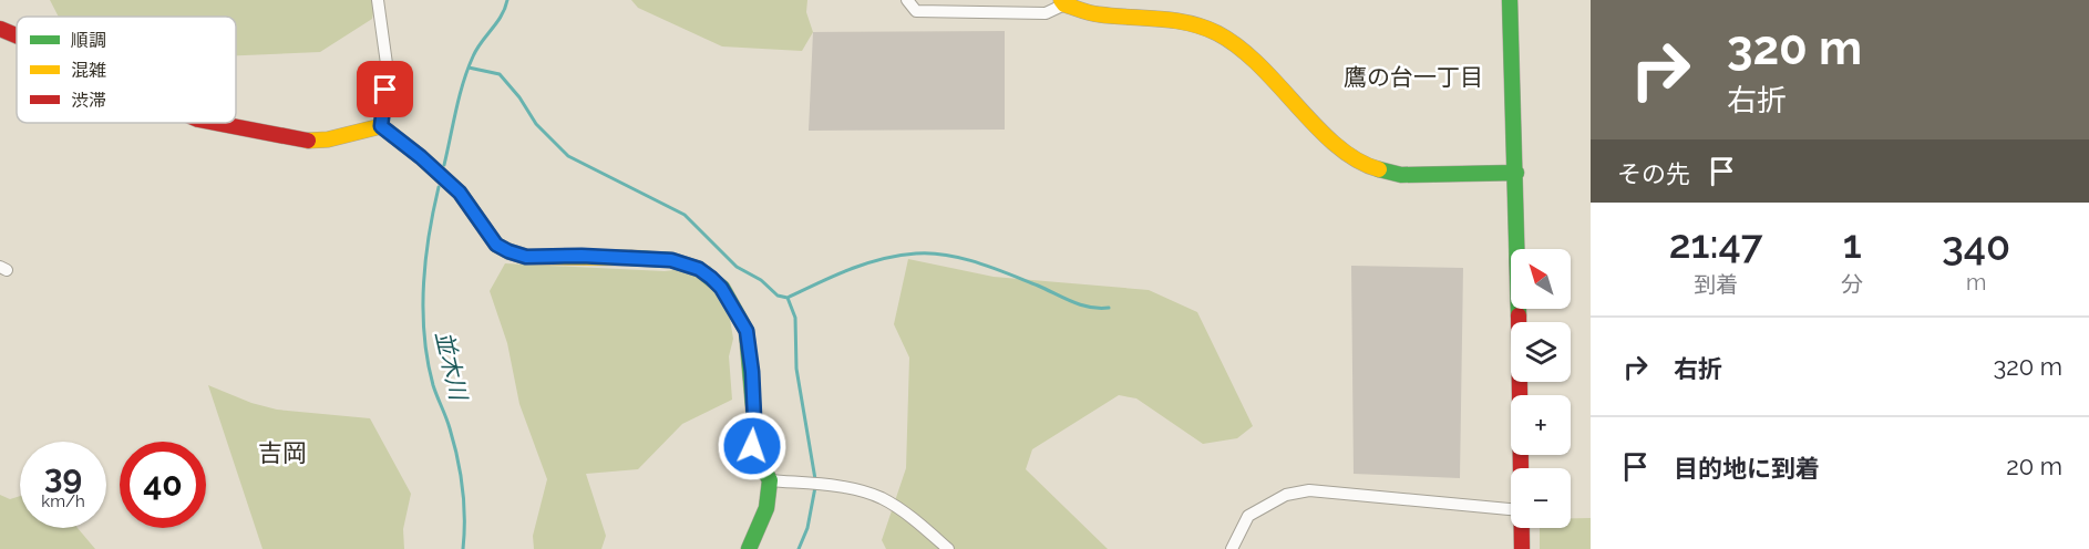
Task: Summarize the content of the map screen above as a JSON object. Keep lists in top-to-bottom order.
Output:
{
  "districts": ["鷹の台一丁目", "吉岡"],
  "water": ["並木川"],
  "legend": ["順調", "混雑", "渋滞"],
  "north": "top left",
  "page": {
    "turn": ["320 m", "右折"],
    "then": "その先",
    "eta": [
      "21:47",
      "到着",
      "1",
      "分",
      "340",
      "m"
    ],
    "map_buttons": ["+", "−"],
    "list": [
      {
        "name": "右折",
        "value": "320 m"
      },
      {
        "name": "目的地に到着",
        "value": "20 m"
      }
    ],
    "speed": "39 km/h",
    "limit": "40"
  }
}
